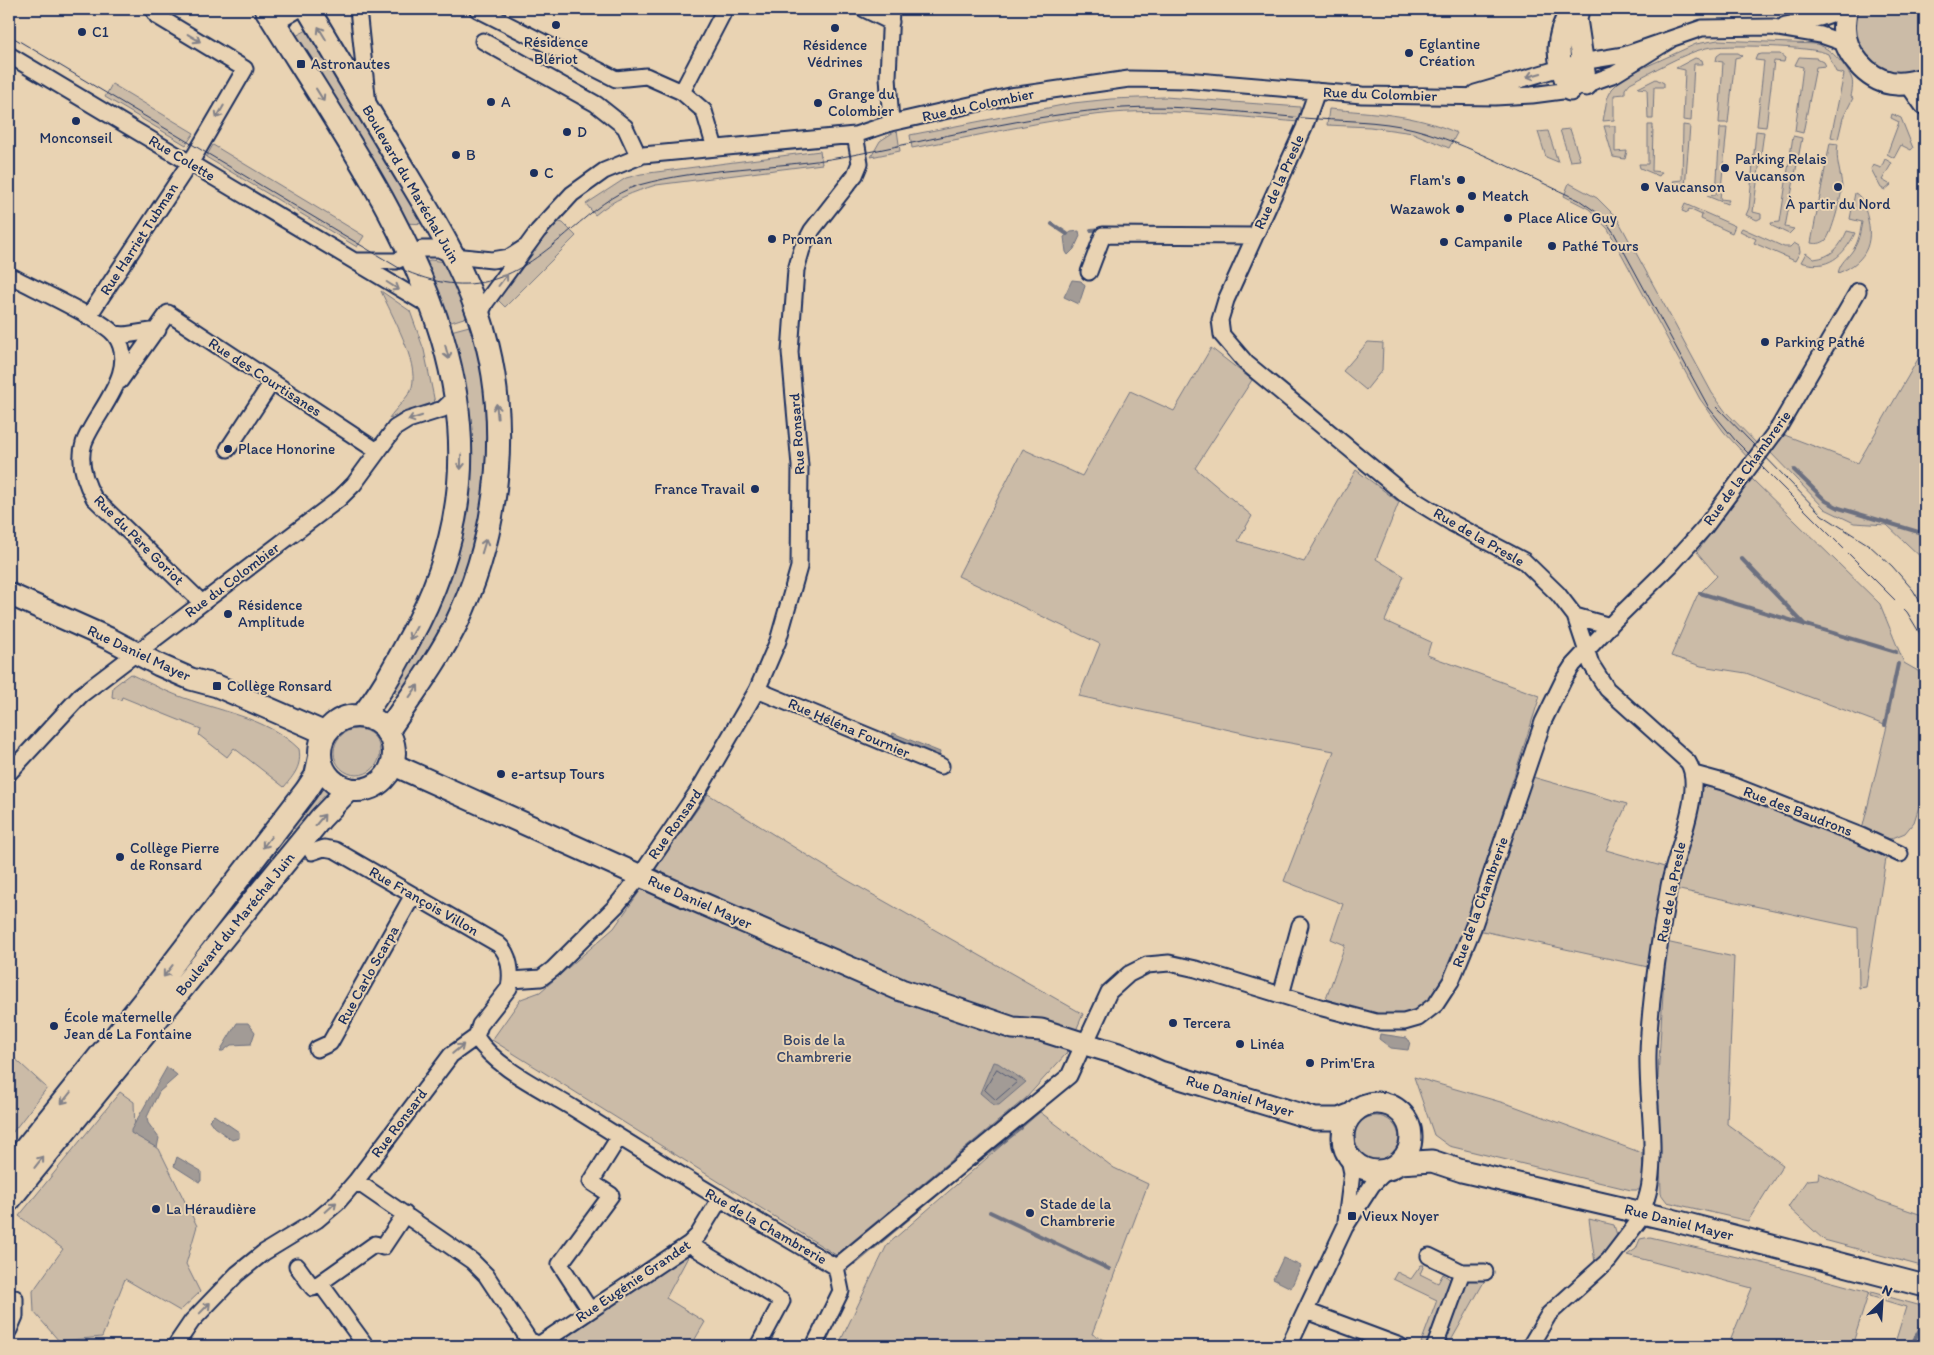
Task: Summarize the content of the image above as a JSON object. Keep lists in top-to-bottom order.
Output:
{
  "streets": {
    "main road": ["Boulevard du Maréchal Juin", "Rue Daniel Mayer"],
    "street": [
      "Rue du Colombier",
      "Rue Colette",
      "Rue de la Presle",
      "Rue Harriet Tubman",
      "Rue des Courtisanes",
      "Rue Ronsard",
      "Rue de la Chambrerie",
      "Rue du Père Goriot",
      "Rue Héléna Fournier",
      "Rue des Baudrons",
      "Rue François Villon",
      "Rue Carlo Scarpa",
      "Rue Eugénie Grandet"
    ]
  },
  "crossings": [
    ["Rue du Colombier", "Rue Colette"],
    ["Rue du Colombier", "Rue de la Presle"],
    ["Rue du Colombier", "Boulevard du Maréchal Juin"],
    ["Rue du Colombier", "Rue des Courtisanes"],
    ["Rue du Colombier", "Rue Ronsard"],
    ["Rue du Colombier", "Rue du Père Goriot"],
    ["Rue du Colombier", "Rue Daniel Mayer"],
    ["Rue Colette", "Rue Harriet Tubman"],
    ["Rue de la Presle", "Rue de la Chambrerie"],
    ["Rue de la Presle", "Rue Daniel Mayer"],
    ["Rue de la Presle", "Rue des Baudrons"],
    ["Boulevard du Maréchal Juin", "Rue Daniel Mayer"],
    ["Rue des Courtisanes", "Rue du Père Goriot"],
    ["Rue Ronsard", "Rue de la Chambrerie"],
    ["Rue Ronsard", "Rue Daniel Mayer"],
    ["Rue Ronsard", "Rue Héléna Fournier"],
    ["Rue Ronsard", "Rue François Villon"],
    ["Rue Ronsard", "Rue Eugénie Grandet"],
    ["Rue de la Chambrerie", "Rue Daniel Mayer"],
    ["Rue de la Chambrerie", "Rue Eugénie Grandet"],
    ["Rue François Villon", "Rue Carlo Scarpa"]
  ],
  "parks": ["Bois de la Chambrerie"],
  "places": {
    "other": [
      "Résidence Blériot",
      "Résidence Védrines",
      "C1",
      "Eglantine Création",
      "A",
      "Grange du Colombier",
      "Monconseil",
      "D",
      "B",
      "Parking Relais Vaucanson",
      "C",
      "Flam's",
      "Vaucanson",
      "À partir du Nord",
      "Meatch",
      "Wazawok",
      "Place Alice Guy",
      "Proman",
      "Campanile",
      "Pathé Tours",
      "Parking Pathé",
      "Place Honorine",
      "France Travail",
      "Résidence Amplitude",
      "e-artsup Tours",
      "Collège Pierre de Ronsard",
      "Tercera",
      "École maternelle Jean de La Fontaine",
      "Linéa",
      "Prim'Era",
      "La Héraudière",
      "Stade de la Chambrerie"
    ],
    "transit": ["Astronautes", "Collège Ronsard", "Vieux Noyer"]
  },
  "north": "top right"
}
